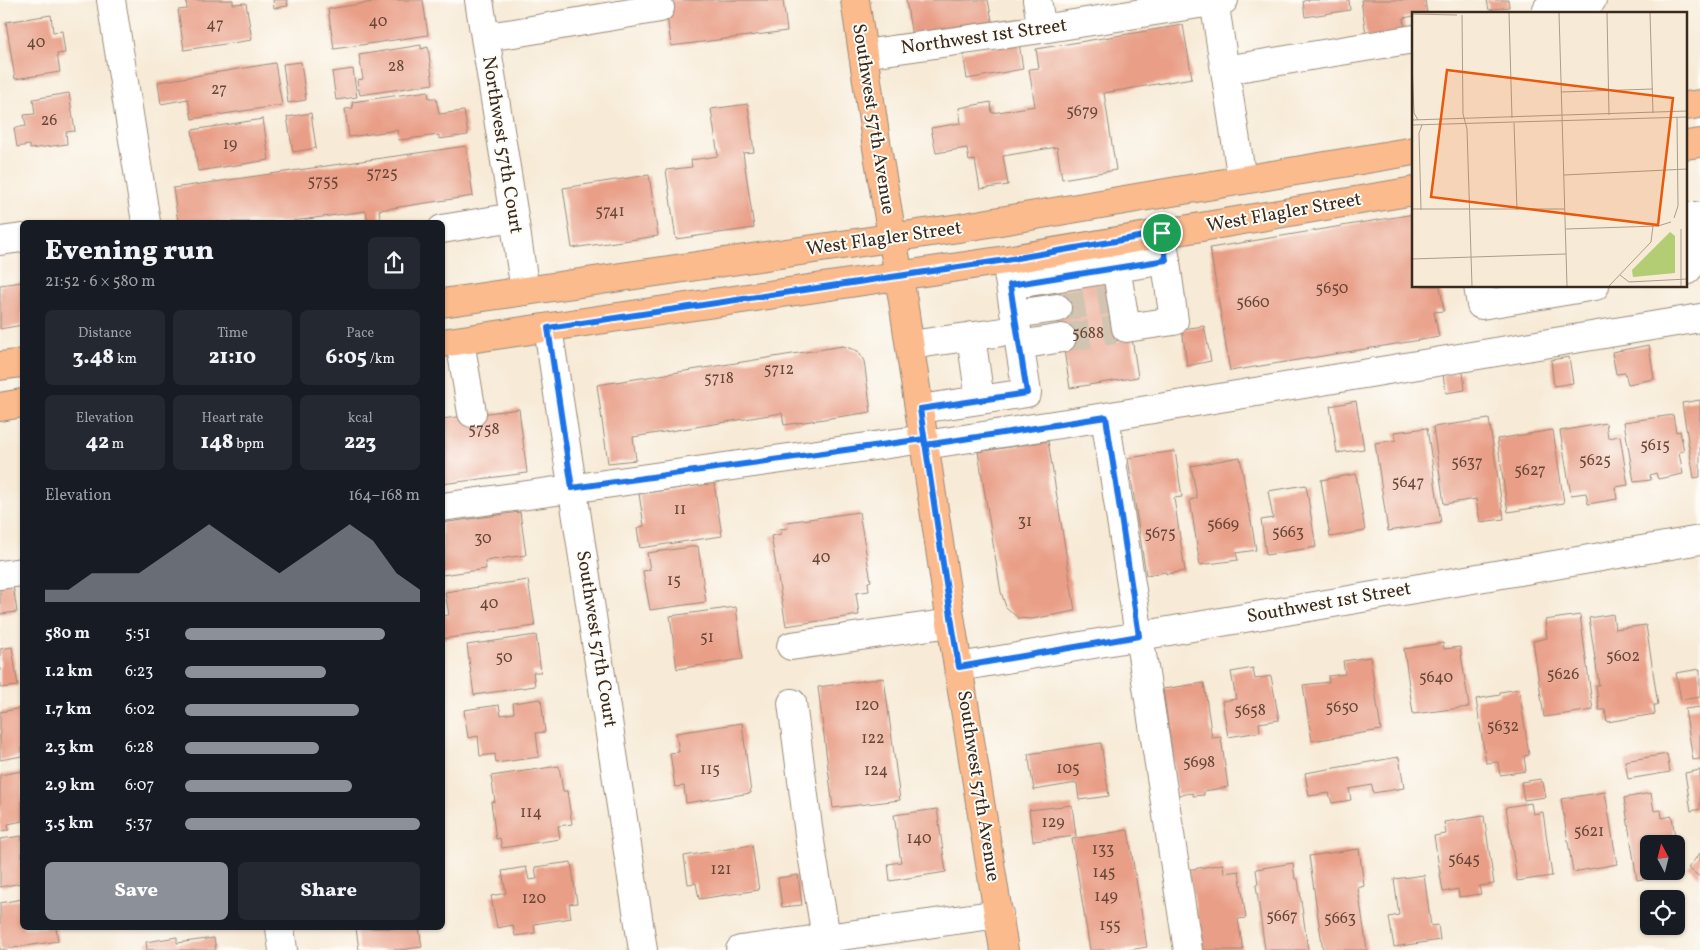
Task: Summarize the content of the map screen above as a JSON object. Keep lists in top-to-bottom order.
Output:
{
  "streets": {
    "main road": ["Southwest 57th Avenue", "West Flagler Street"],
    "street": [
      "Northwest 1st Street",
      "Northwest 57th Court",
      "Southwest 1st Street",
      "Southwest 57th Court"
    ]
  },
  "crossings": [
    ["Northwest 1st Street", "Southwest 57th Avenue"],
    ["Southwest 57th Avenue", "West Flagler Street"],
    ["Southwest 57th Avenue", "Southwest 1st Street"],
    ["Northwest 57th Court", "West Flagler Street"],
    ["West Flagler Street", "Southwest 57th Court"]
  ],
  "house_numbers": [
    "40",
    "47",
    "40",
    "28",
    "27",
    "5679",
    "26",
    "19",
    "5725",
    "5755",
    "5741",
    "5650",
    "5660",
    "5688",
    "5712",
    "5718",
    "5758",
    "5615",
    "5625",
    "5637",
    "5627",
    "5647",
    "11",
    "31",
    "5669",
    "5663",
    "5675",
    "30",
    "40",
    "15",
    "40",
    "51",
    "5602",
    "50",
    "5626",
    "5640",
    "120",
    "5650",
    "5658",
    "5632",
    "122",
    "5698",
    "105",
    "115",
    "124",
    "114",
    "129",
    "5621",
    "140",
    "133",
    "5645",
    "121",
    "145",
    "149",
    "120",
    "5667",
    "5663",
    "155"
  ],
  "north": "top",
  "page": {
    "heading": ["Evening run", "21:52 · 6 × 580 m"],
    "stats": [
      ["Distance", "3.48 km"],
      ["Time", "21:10"],
      ["Pace", "6:05 /km"],
      ["Elevation", "42 m"],
      ["Heart rate", "148 bpm"],
      ["kcal", "223"]
    ],
    "chart": ["Elevation", "164–168 m"],
    "list": [
      {
        "name": "580 m",
        "note": "5:51"
      },
      {
        "name": "1.2 km",
        "note": "6:23"
      },
      {
        "name": "1.7 km",
        "note": "6:02"
      },
      {
        "name": "2.3 km",
        "note": "6:28"
      },
      {
        "name": "2.9 km",
        "note": "6:07"
      },
      {
        "name": "3.5 km",
        "note": "5:37"
      }
    ],
    "buttons": ["Save", "Share"]
  }
}
